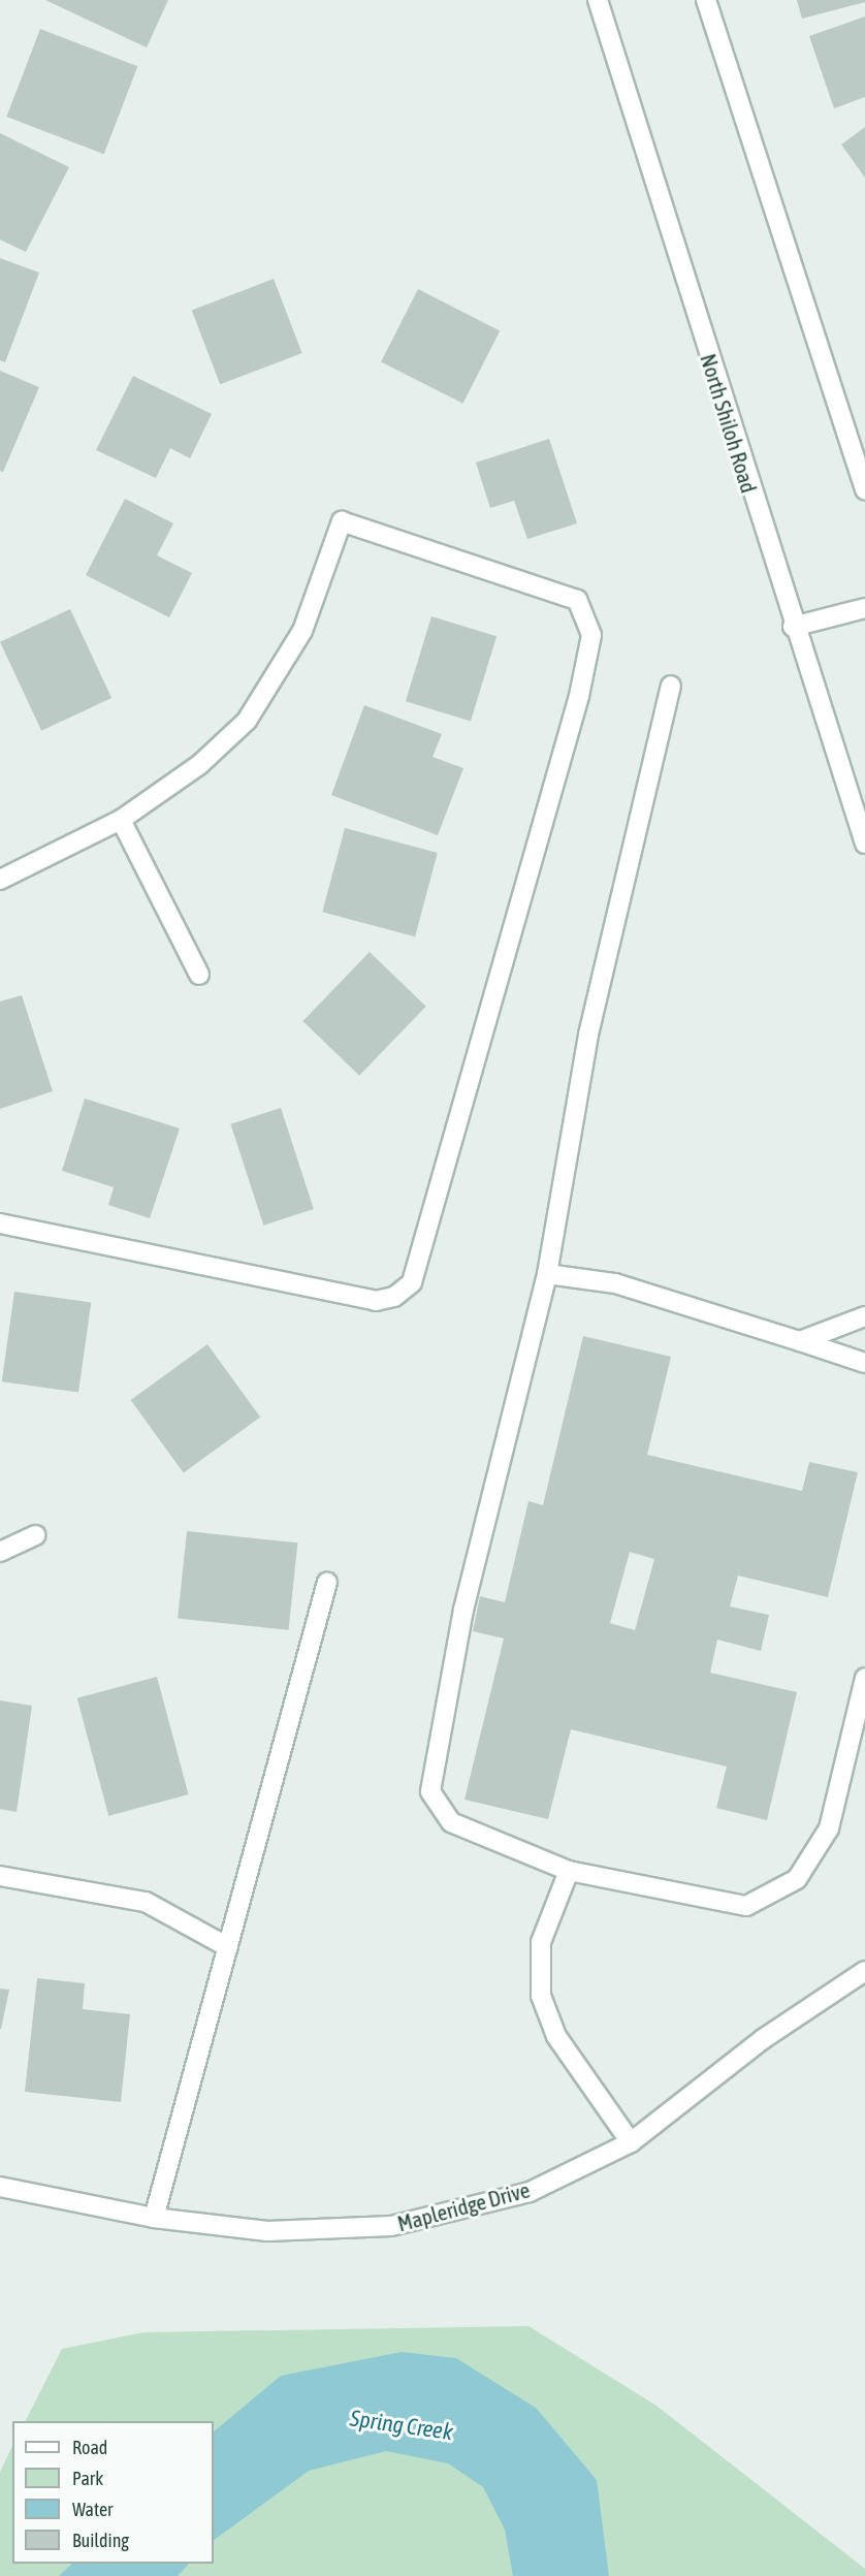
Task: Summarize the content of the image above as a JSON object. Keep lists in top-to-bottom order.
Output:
{
  "streets": {
    "street": ["North Shiloh Road", "Mapleridge Drive"]
  },
  "water": ["Spring Creek"],
  "legend": [
    "Road",
    "Park",
    "Water",
    "Building"
  ]
}
